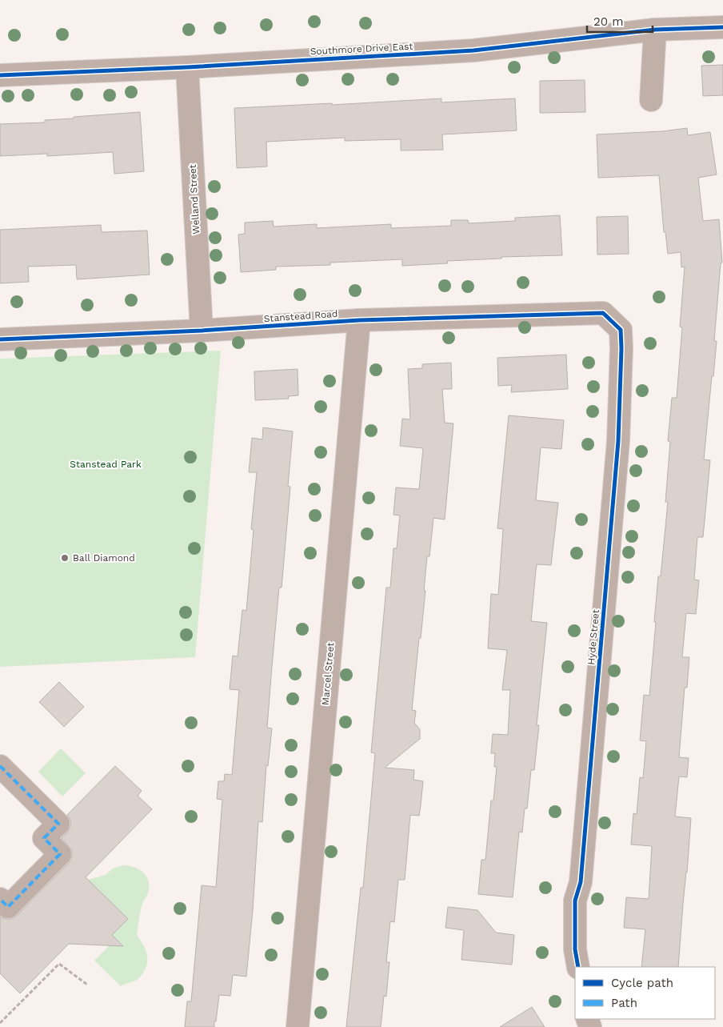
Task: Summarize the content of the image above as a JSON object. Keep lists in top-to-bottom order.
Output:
{
  "streets": {
    "street": [
      "Southmore Drive East",
      "Welland Street",
      "Stanstead Road",
      "Hyde Street",
      "Marcel Street"
    ]
  },
  "crossings": [
    ["Southmore Drive East", "Welland Street"],
    ["Welland Street", "Stanstead Road"],
    ["Stanstead Road", "Hyde Street"],
    ["Stanstead Road", "Marcel Street"]
  ],
  "parks": ["Stanstead Park"],
  "places": ["Ball Diamond"],
  "legend": ["Cycle path", "Path"],
  "scale_bar": "20 m"
}
